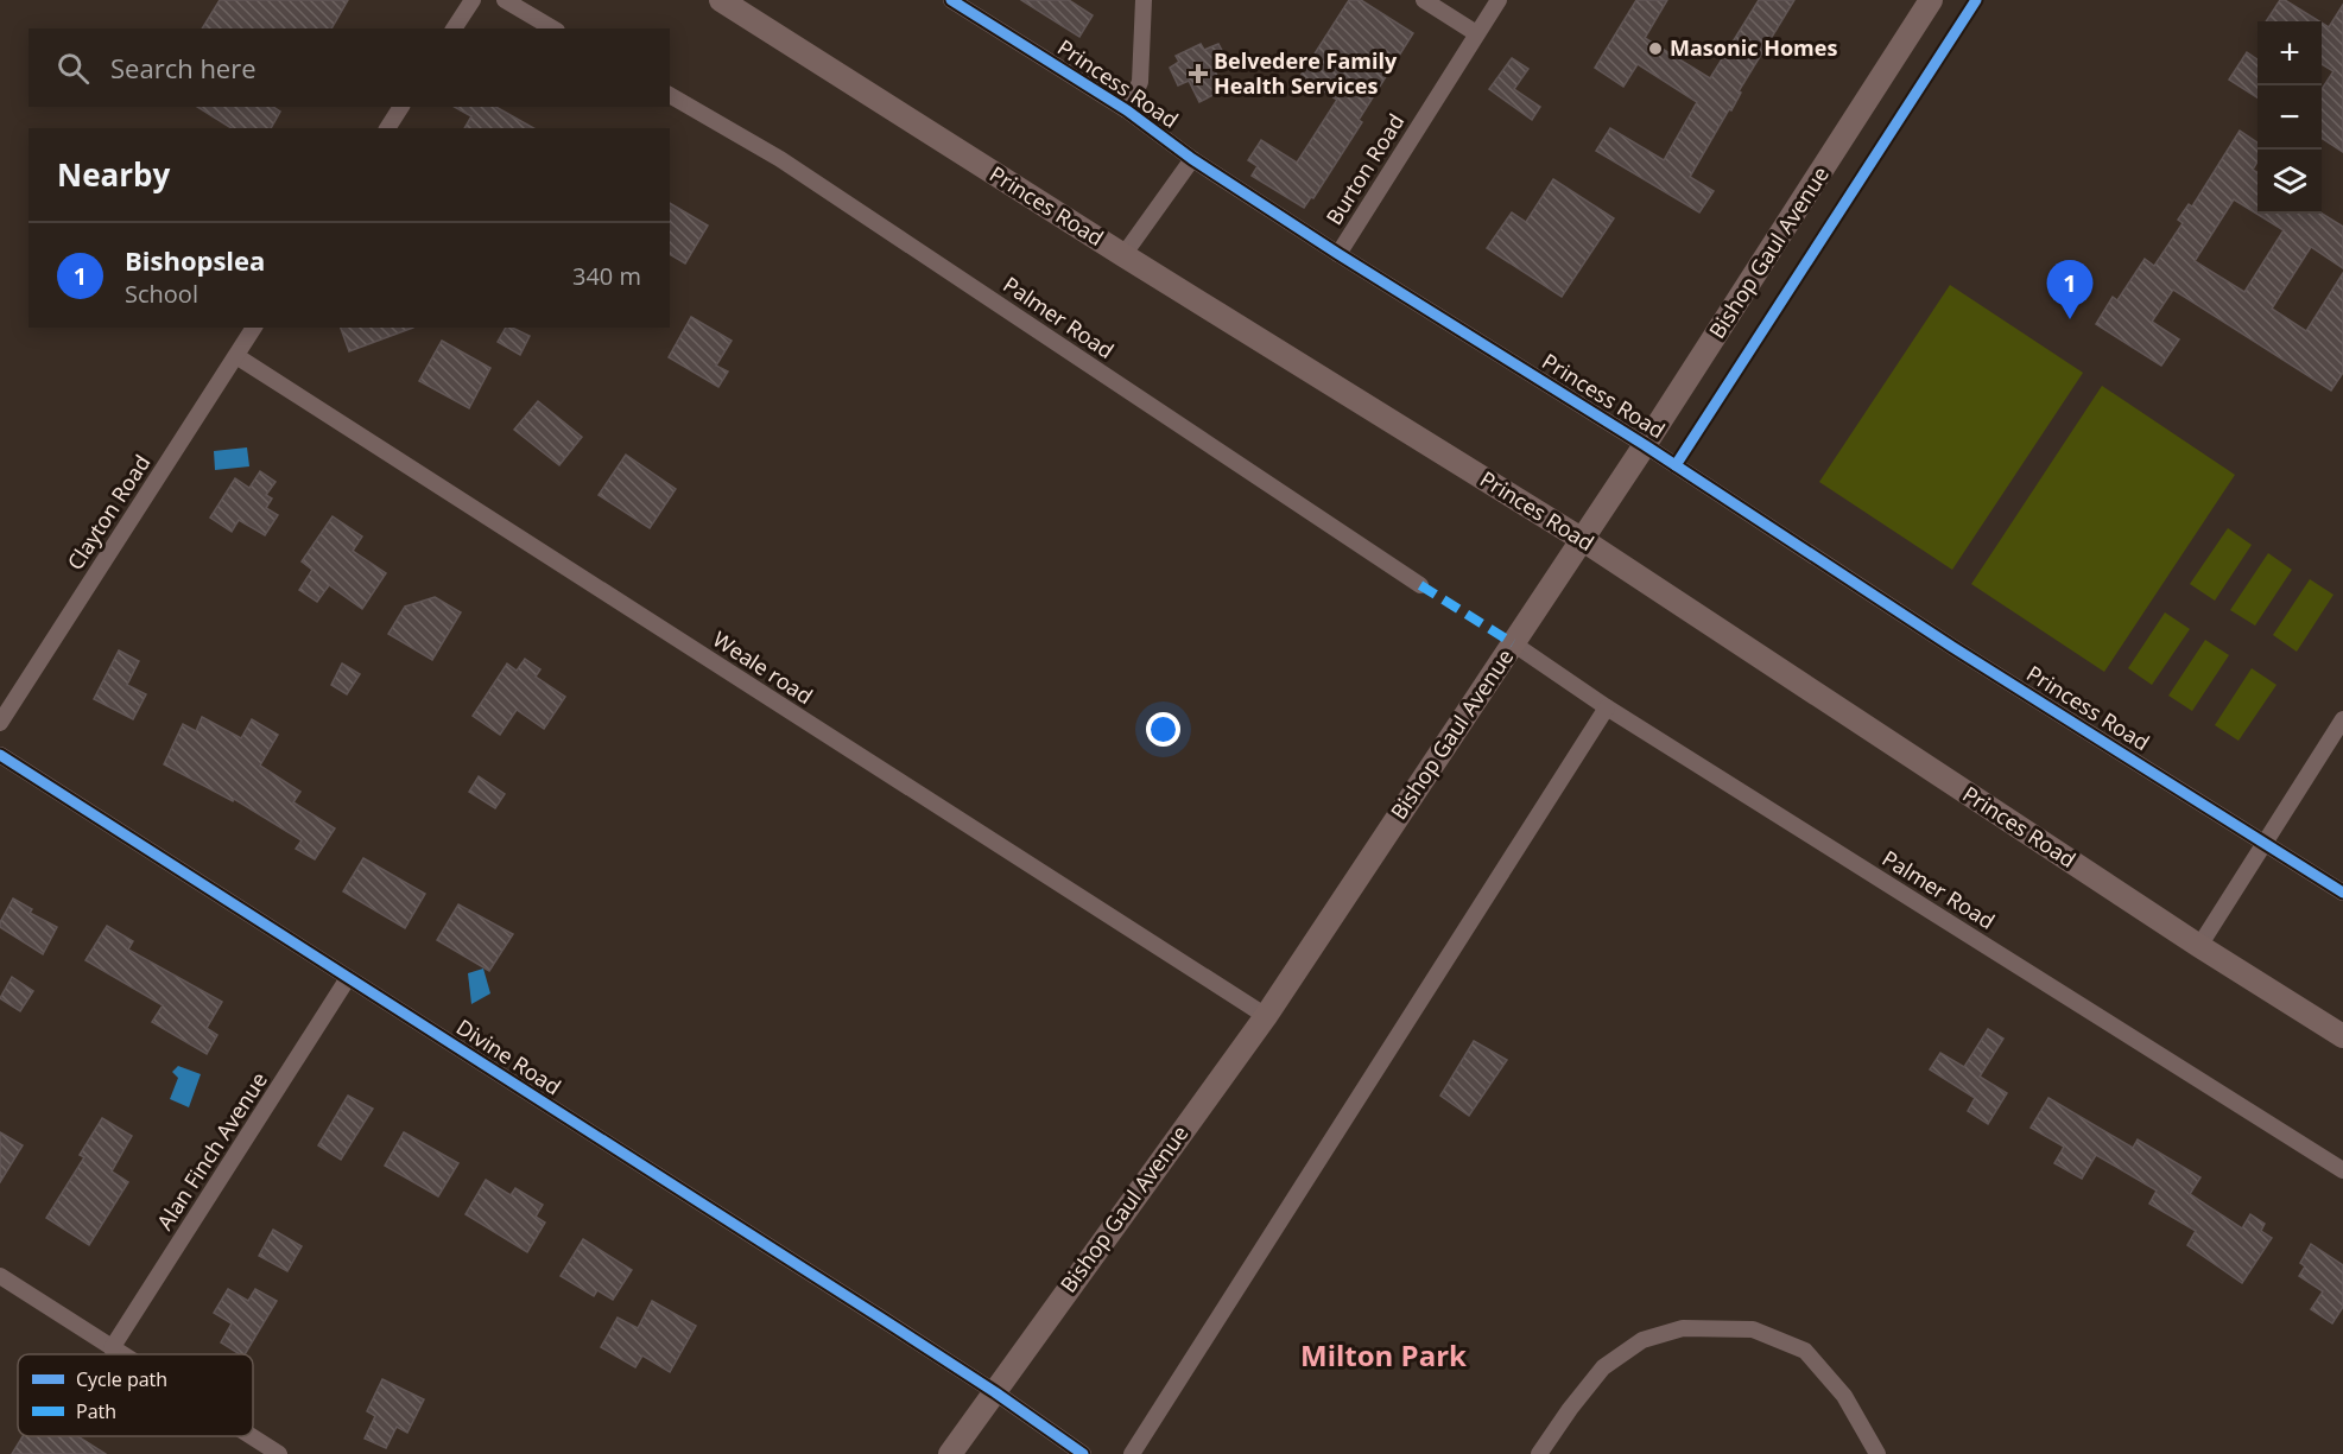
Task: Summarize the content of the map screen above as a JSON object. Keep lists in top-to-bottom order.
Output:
{
  "streets": {
    "main road": ["Princes Road", "Bishop Gaul Avenue"],
    "street": [
      "Princess Road",
      "Burton Road",
      "Palmer Road",
      "Clayton Road",
      "Weale road",
      "Divine Road",
      "Alan Finch Avenue"
    ]
  },
  "crossings": [
    ["Princess Road", "Burton Road"],
    ["Princess Road", "Bishop Gaul Avenue"],
    ["Princes Road", "Bishop Gaul Avenue"],
    ["Bishop Gaul Avenue", "Palmer Road"],
    ["Bishop Gaul Avenue", "Weale road"],
    ["Bishop Gaul Avenue", "Divine Road"],
    ["Clayton Road", "Weale road"],
    ["Divine Road", "Alan Finch Avenue"]
  ],
  "districts": ["Milton Park"],
  "places": {
    "other": ["Masonic Homes"],
    "health": ["Belvedere Family Health Services"]
  },
  "legend": ["Cycle path", "Path"],
  "page": {
    "map_buttons": ["+", "−"],
    "search": "Search here",
    "heading": "Nearby",
    "list": [
      {
        "mark": "1",
        "name": "Bishopslea",
        "note": "School",
        "value": "340 m"
      }
    ],
    "pins": "1"
  }
}
